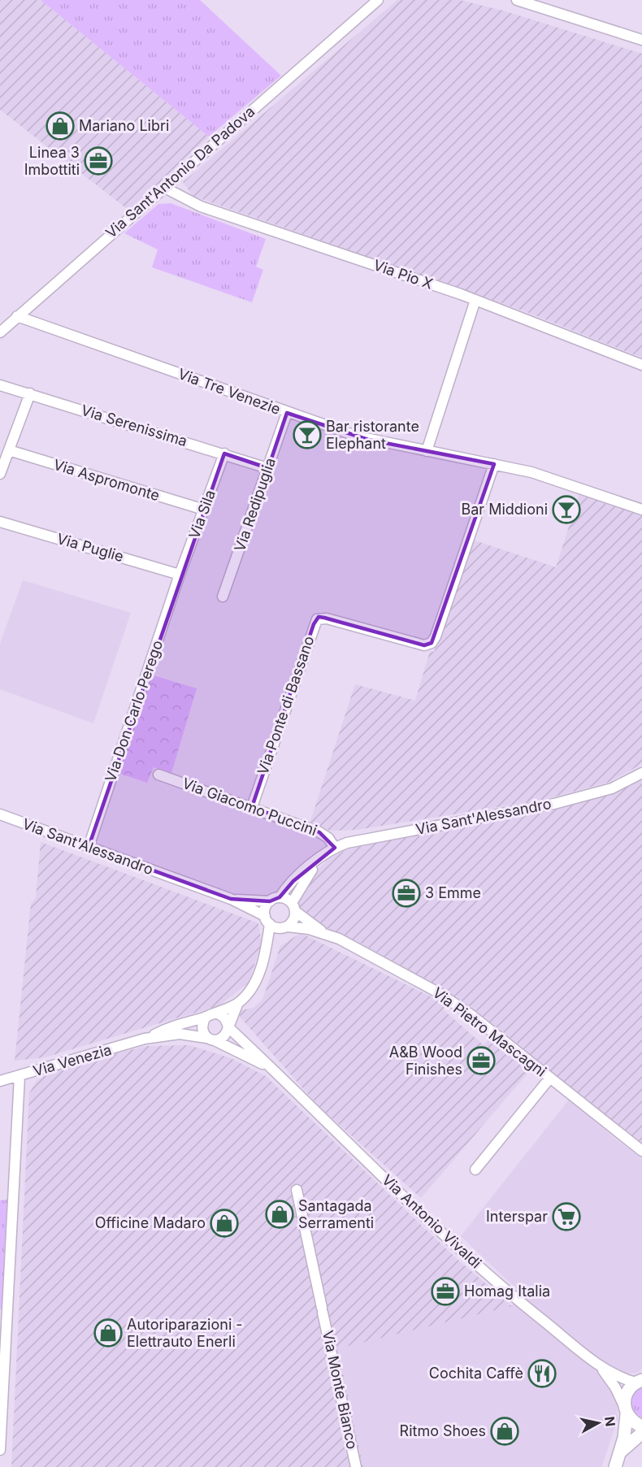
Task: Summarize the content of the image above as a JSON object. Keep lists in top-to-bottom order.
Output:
{
  "streets": {
    "street": [
      "Via Sant'Antonio Da Padova",
      "Via Pio X",
      "Via Tre Venezie",
      "Via Serenissima",
      "Via Aspromonte",
      "Via Redipuglia",
      "Via Sila",
      "Via Puglie",
      "Via Ponte di Bassano",
      "Via Don Carlo Perego",
      "Via Giacomo Puccini",
      "Via Sant'Alessandro",
      "Via Pietro Mascagni",
      "Via Venezia",
      "Via Antonio Vivaldi",
      "Via Monte Bianco"
    ]
  },
  "crossings": [
    ["Via Sant'Antonio Da Padova", "Via Pio X"],
    ["Via Sant'Antonio Da Padova", "Via Tre Venezie"],
    ["Via Tre Venezie", "Via Redipuglia"],
    ["Via Tre Venezie", "Via Ponte di Bassano"],
    ["Via Serenissima", "Via Redipuglia"],
    ["Via Serenissima", "Via Sila"],
    ["Via Aspromonte", "Via Sila"],
    ["Via Sila", "Via Puglie"],
    ["Via Sila", "Via Don Carlo Perego"],
    ["Via Puglie", "Via Don Carlo Perego"],
    ["Via Ponte di Bassano", "Via Giacomo Puccini"],
    ["Via Don Carlo Perego", "Via Sant'Alessandro"],
    ["Via Giacomo Puccini", "Via Sant'Alessandro"],
    ["Via Sant'Alessandro", "Via Pietro Mascagni"],
    ["Via Venezia", "Via Antonio Vivaldi"]
  ],
  "places": {
    "shop": [
      "Mariano Libri",
      "Santagada Serramenti",
      "Officine Madaro",
      "Autoriparazioni - Elettrauto Enerli",
      "Ritmo Shoes"
    ],
    "office": [
      "Linea 3 Imbottiti",
      "3 Emme",
      "A&B Wood Finishes",
      "Homag Italia"
    ],
    "bar": ["Bar ristorante Elephant", "Bar Middioni"],
    "supermarket": ["Interspar"],
    "restaurant": ["Cochita Caffè"]
  },
  "north": "right"
}
